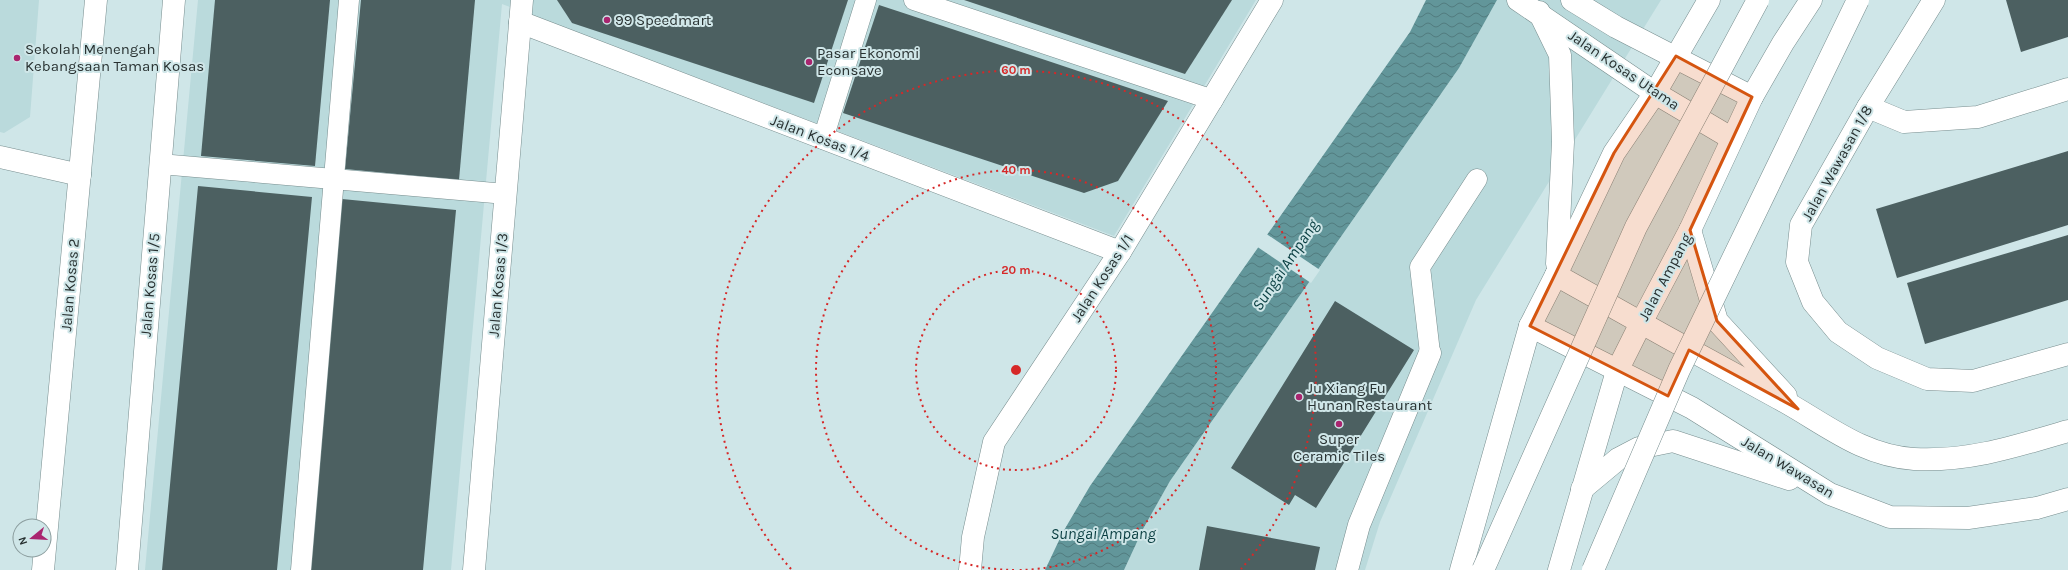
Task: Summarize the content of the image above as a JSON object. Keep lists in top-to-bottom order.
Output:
{
  "streets": {
    "main road": [
      "Jalan Kosas Utama",
      "Jalan Kosas 1/4",
      "Jalan Wawasan 1/8",
      "Jalan Ampang",
      "Jalan Kosas 1/1",
      "Jalan Kosas 2",
      "Jalan Kosas 1/5",
      "Jalan Kosas 1/3",
      "Jalan Wawasan"
    ]
  },
  "crossings": [
    ["Jalan Kosas Utama", "Jalan Ampang"],
    ["Jalan Kosas 1/4", "Jalan Kosas 1/1"],
    ["Jalan Kosas 1/4", "Jalan Kosas 1/3"],
    ["Jalan Ampang", "Jalan Wawasan"]
  ],
  "water": ["Sungai Ampang"],
  "places": [
    "99 Speedmart",
    "Sekolah Menengah Kebangsaan Taman Kosas",
    "Pasar Ekonomi Econsave",
    "Ju Xiang Fu Hunan Restaurant",
    "Super Ceramic Tiles"
  ],
  "north": "left",
  "rings": ["60 m", "40 m", "20 m"]
}
